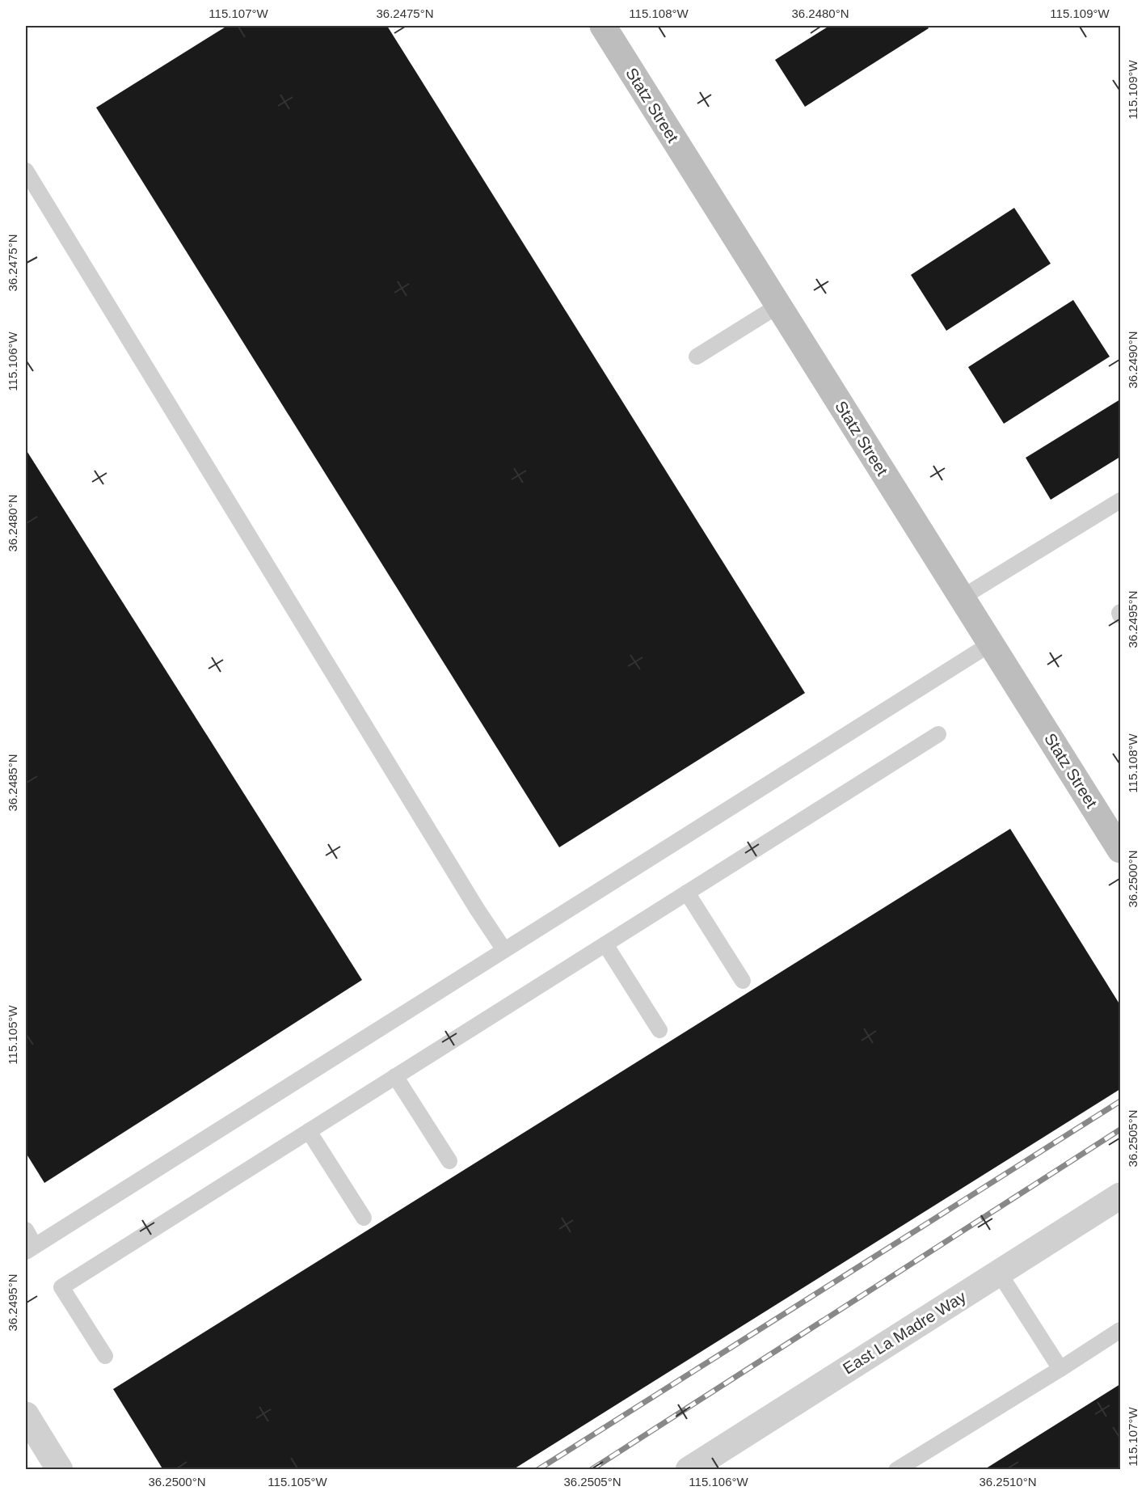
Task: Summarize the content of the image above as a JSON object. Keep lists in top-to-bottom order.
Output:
{
  "streets": {
    "street": ["Statz Street", "East La Madre Way"]
  },
  "coordinates": [
    "115.107°W",
    "36.2475°N",
    "115.108°W",
    "36.2480°N",
    "115.109°W",
    "36.2490°N",
    "115.106°W",
    "36.2495°N",
    "36.2485°N",
    "36.2500°N",
    "115.105°W",
    "36.2505°N",
    "36.2510°N"
  ]
}
